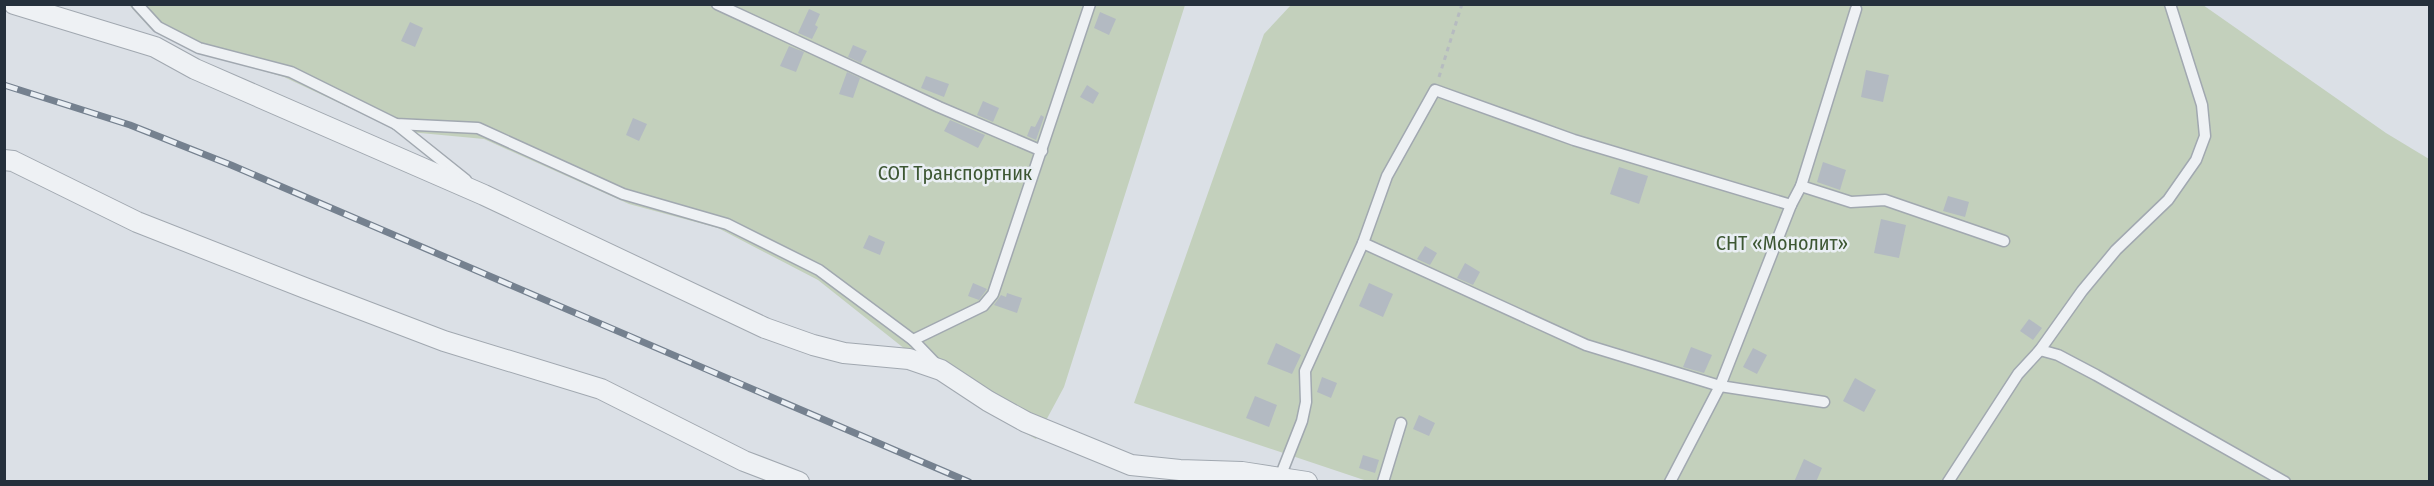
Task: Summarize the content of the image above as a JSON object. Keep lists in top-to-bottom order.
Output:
{
  "parks": ["СОТ Транспортник", "СНТ «Монолит»"]
}
